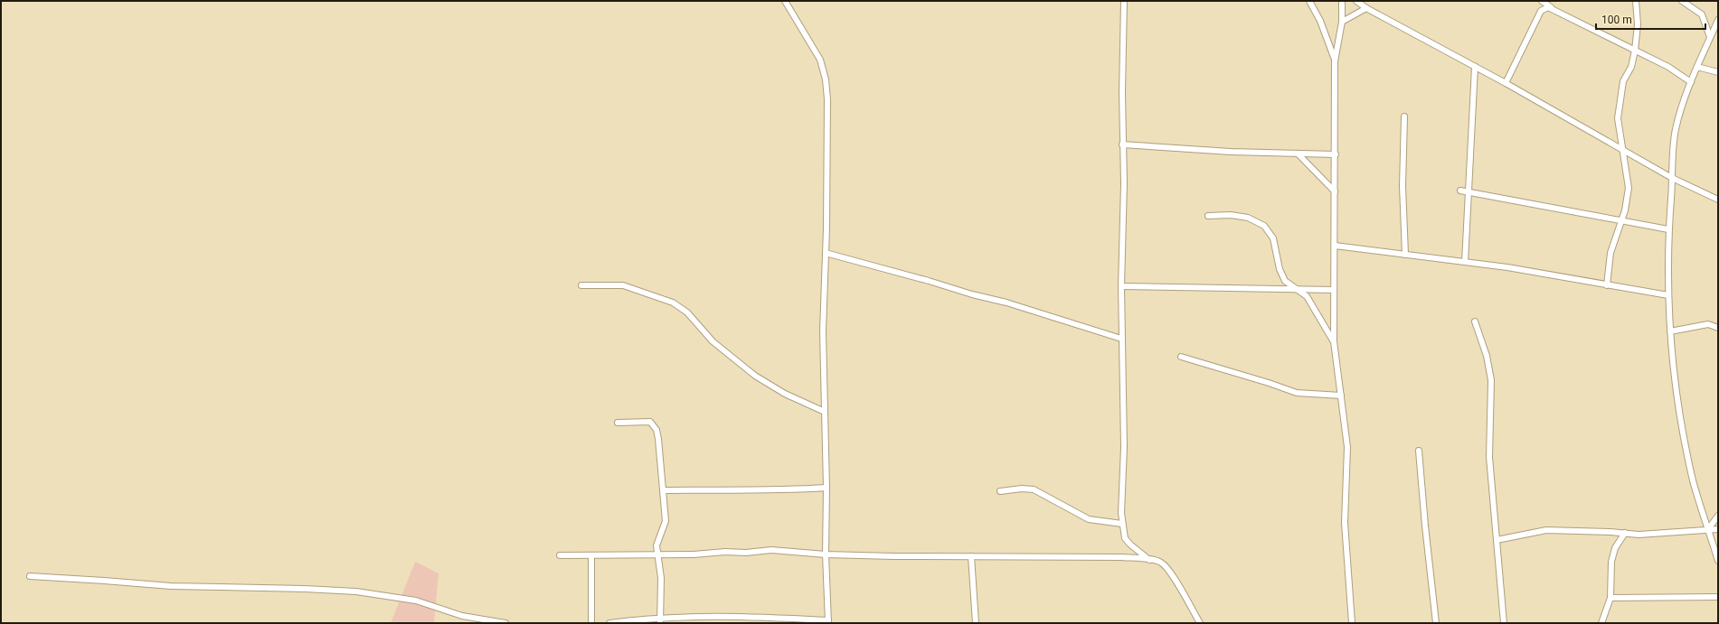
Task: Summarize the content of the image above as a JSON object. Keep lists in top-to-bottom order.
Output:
{
  "scale_bar": "100 m"
}
